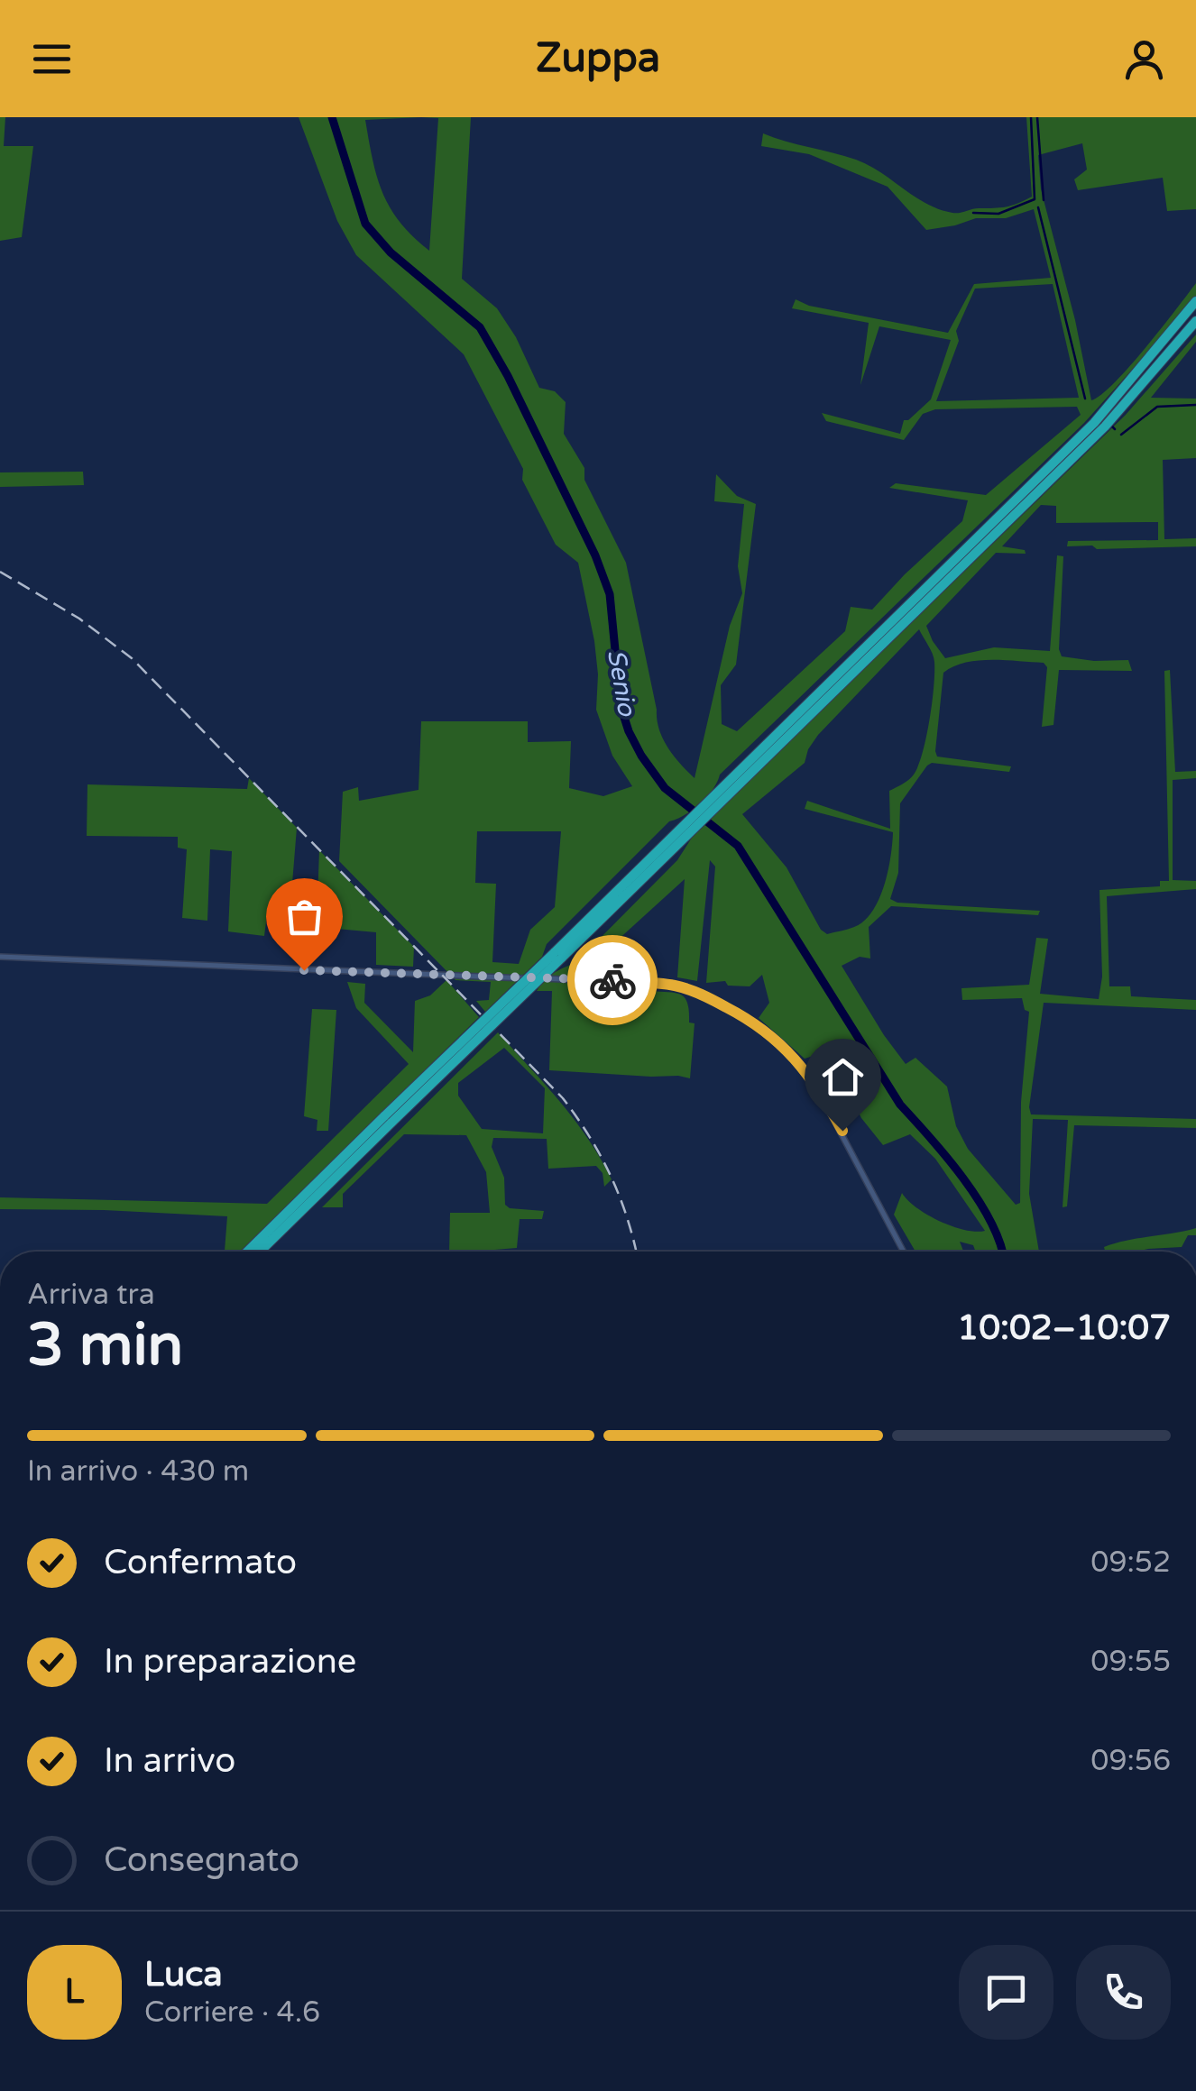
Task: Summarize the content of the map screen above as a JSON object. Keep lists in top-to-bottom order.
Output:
{
  "water": ["Senio"],
  "page": {
    "header": "Zuppa",
    "heading": ["3 min", "Arriva tra", "10:02–10:07"],
    "panel": ["Luca", "Corriere · 4.6"],
    "bar": "In arrivo · 430 m",
    "list": [
      ["Confermato", "09:52"],
      ["In preparazione", "09:55"],
      ["In arrivo", "09:56"],
      "Consegnato"
    ],
    "round": "L"
  }
}
